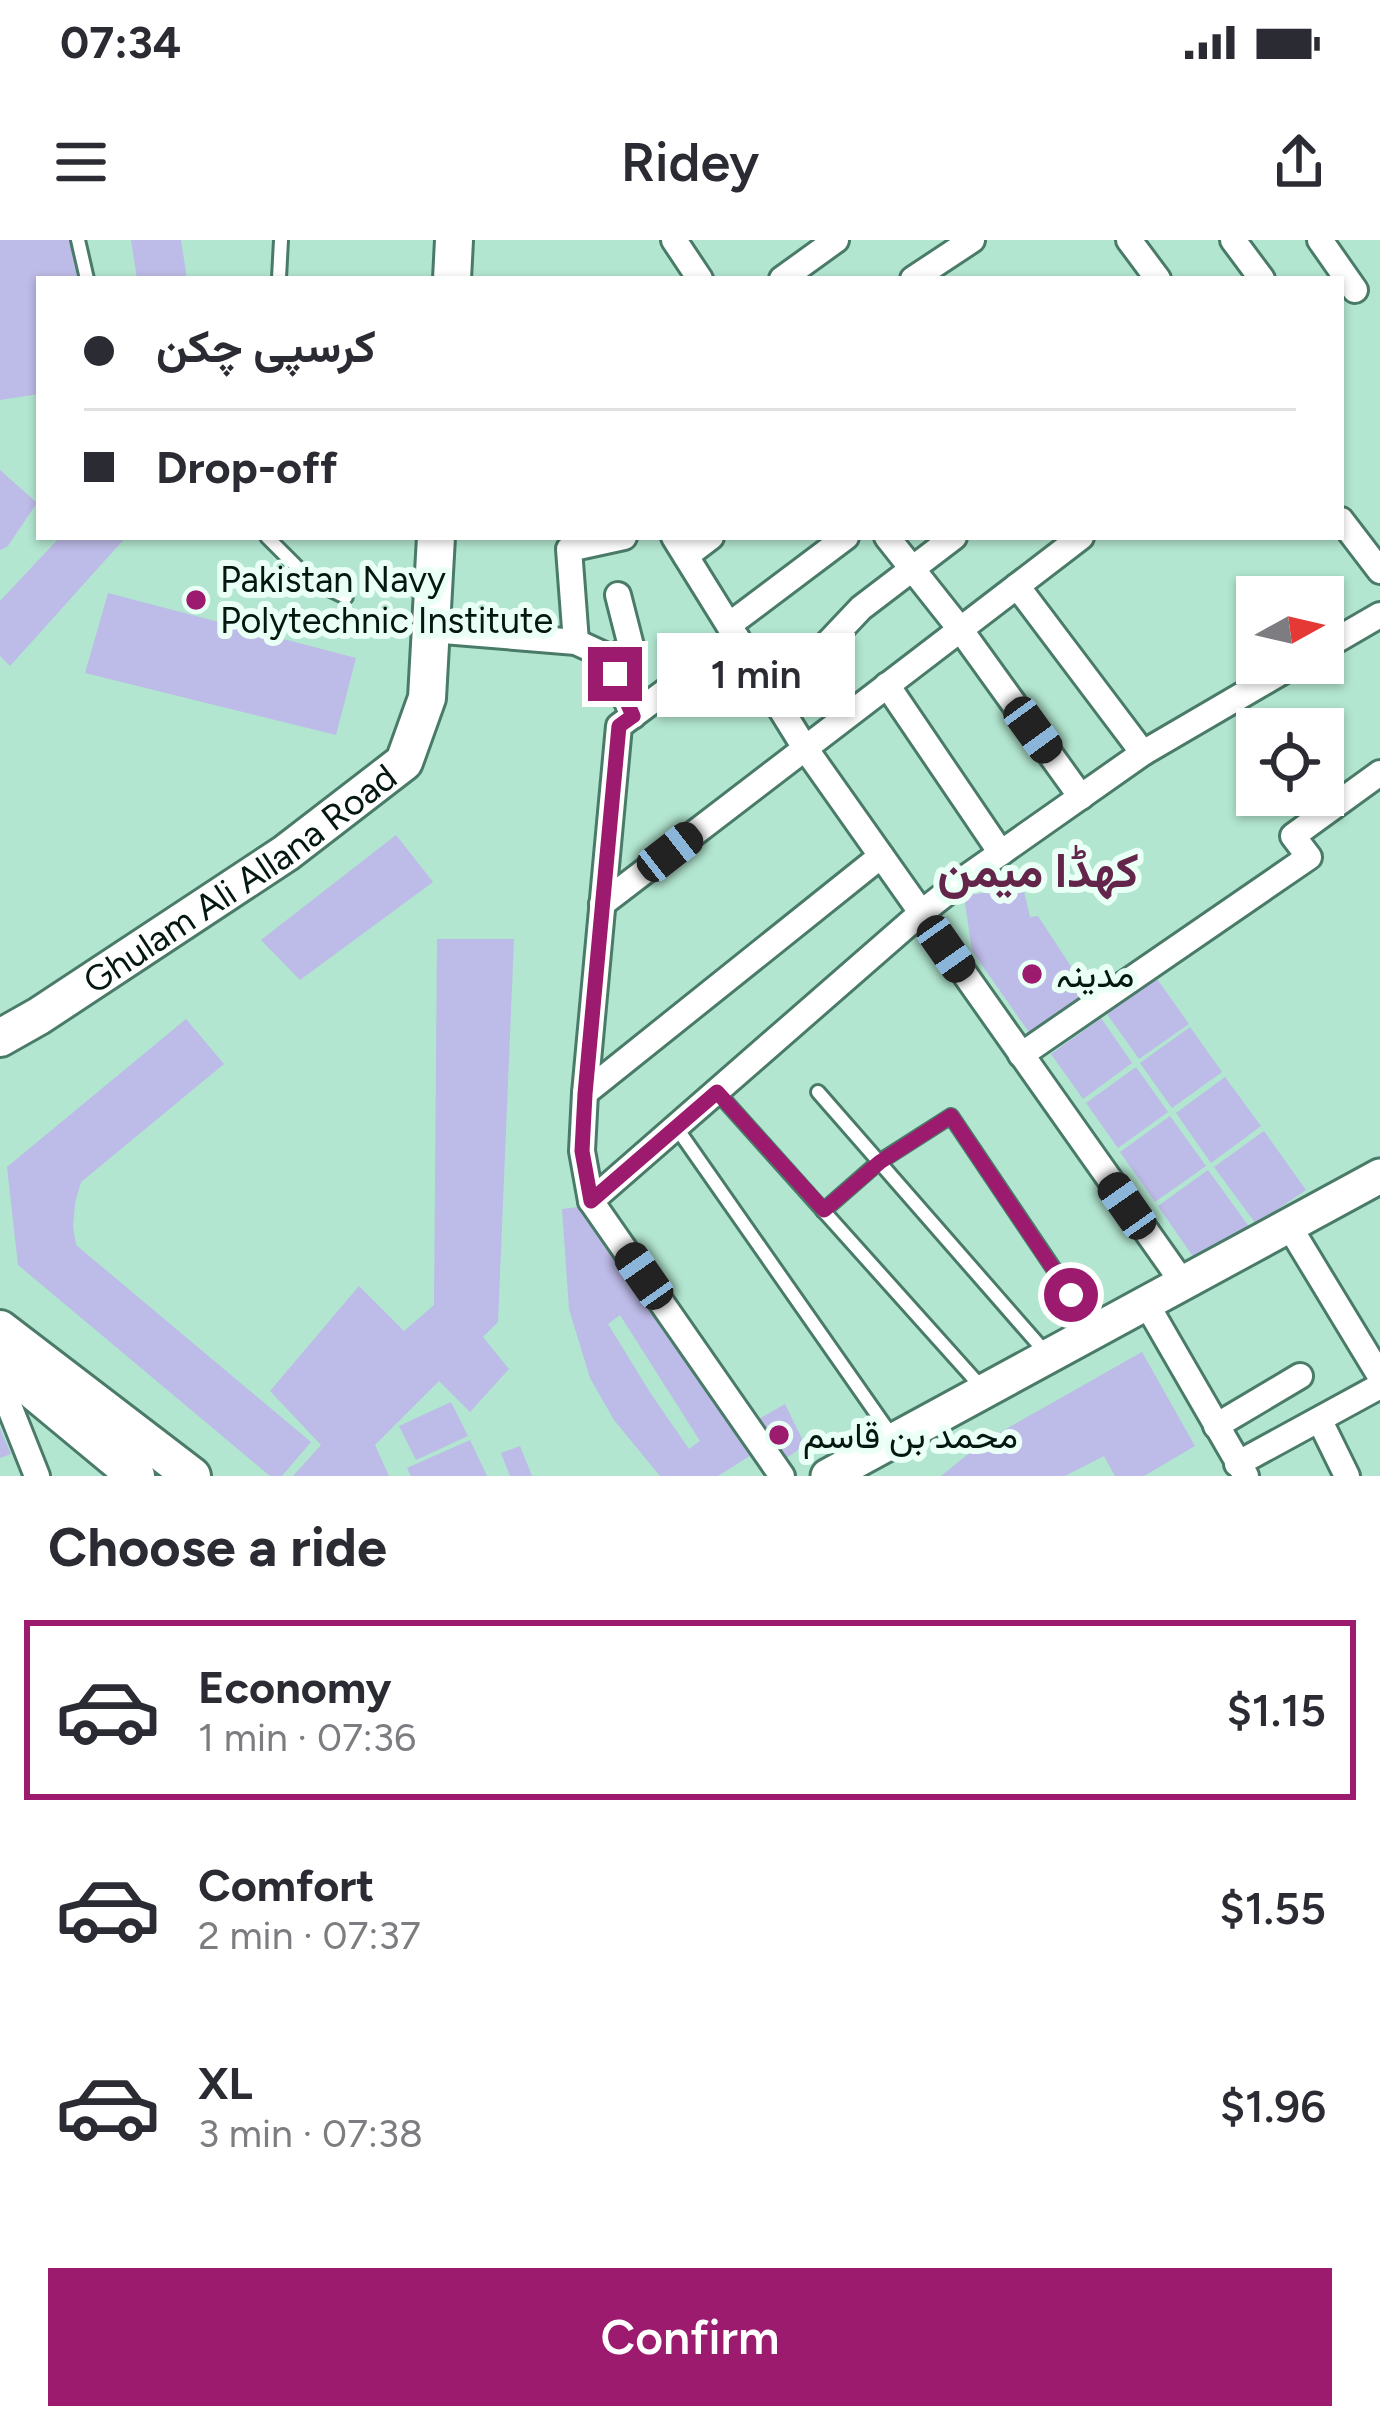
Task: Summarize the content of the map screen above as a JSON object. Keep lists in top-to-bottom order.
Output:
{
  "streets": {
    "main road": ["Ghulam Ali Allana Road"]
  },
  "districts": ["کھڈا میمن"],
  "places": ["Pakistan Navy Polytechnic Institute", "مدینہ", "محمد بن قاسم"],
  "north": "right",
  "page": {
    "status": "07:34",
    "header": "Ridey",
    "banner": ["کرسپی چکن", "Drop-off"],
    "bubble": "1 min",
    "heading": "Choose a ride",
    "list": [
      {
        "name": "Economy",
        "note": "1 min · 07:36",
        "value": "$1.15"
      },
      {
        "name": "Comfort",
        "note": "2 min · 07:37",
        "value": "$1.55"
      },
      {
        "name": "XL",
        "note": "3 min · 07:38",
        "value": "$1.96"
      }
    ],
    "buttons": "Confirm"
  }
}
